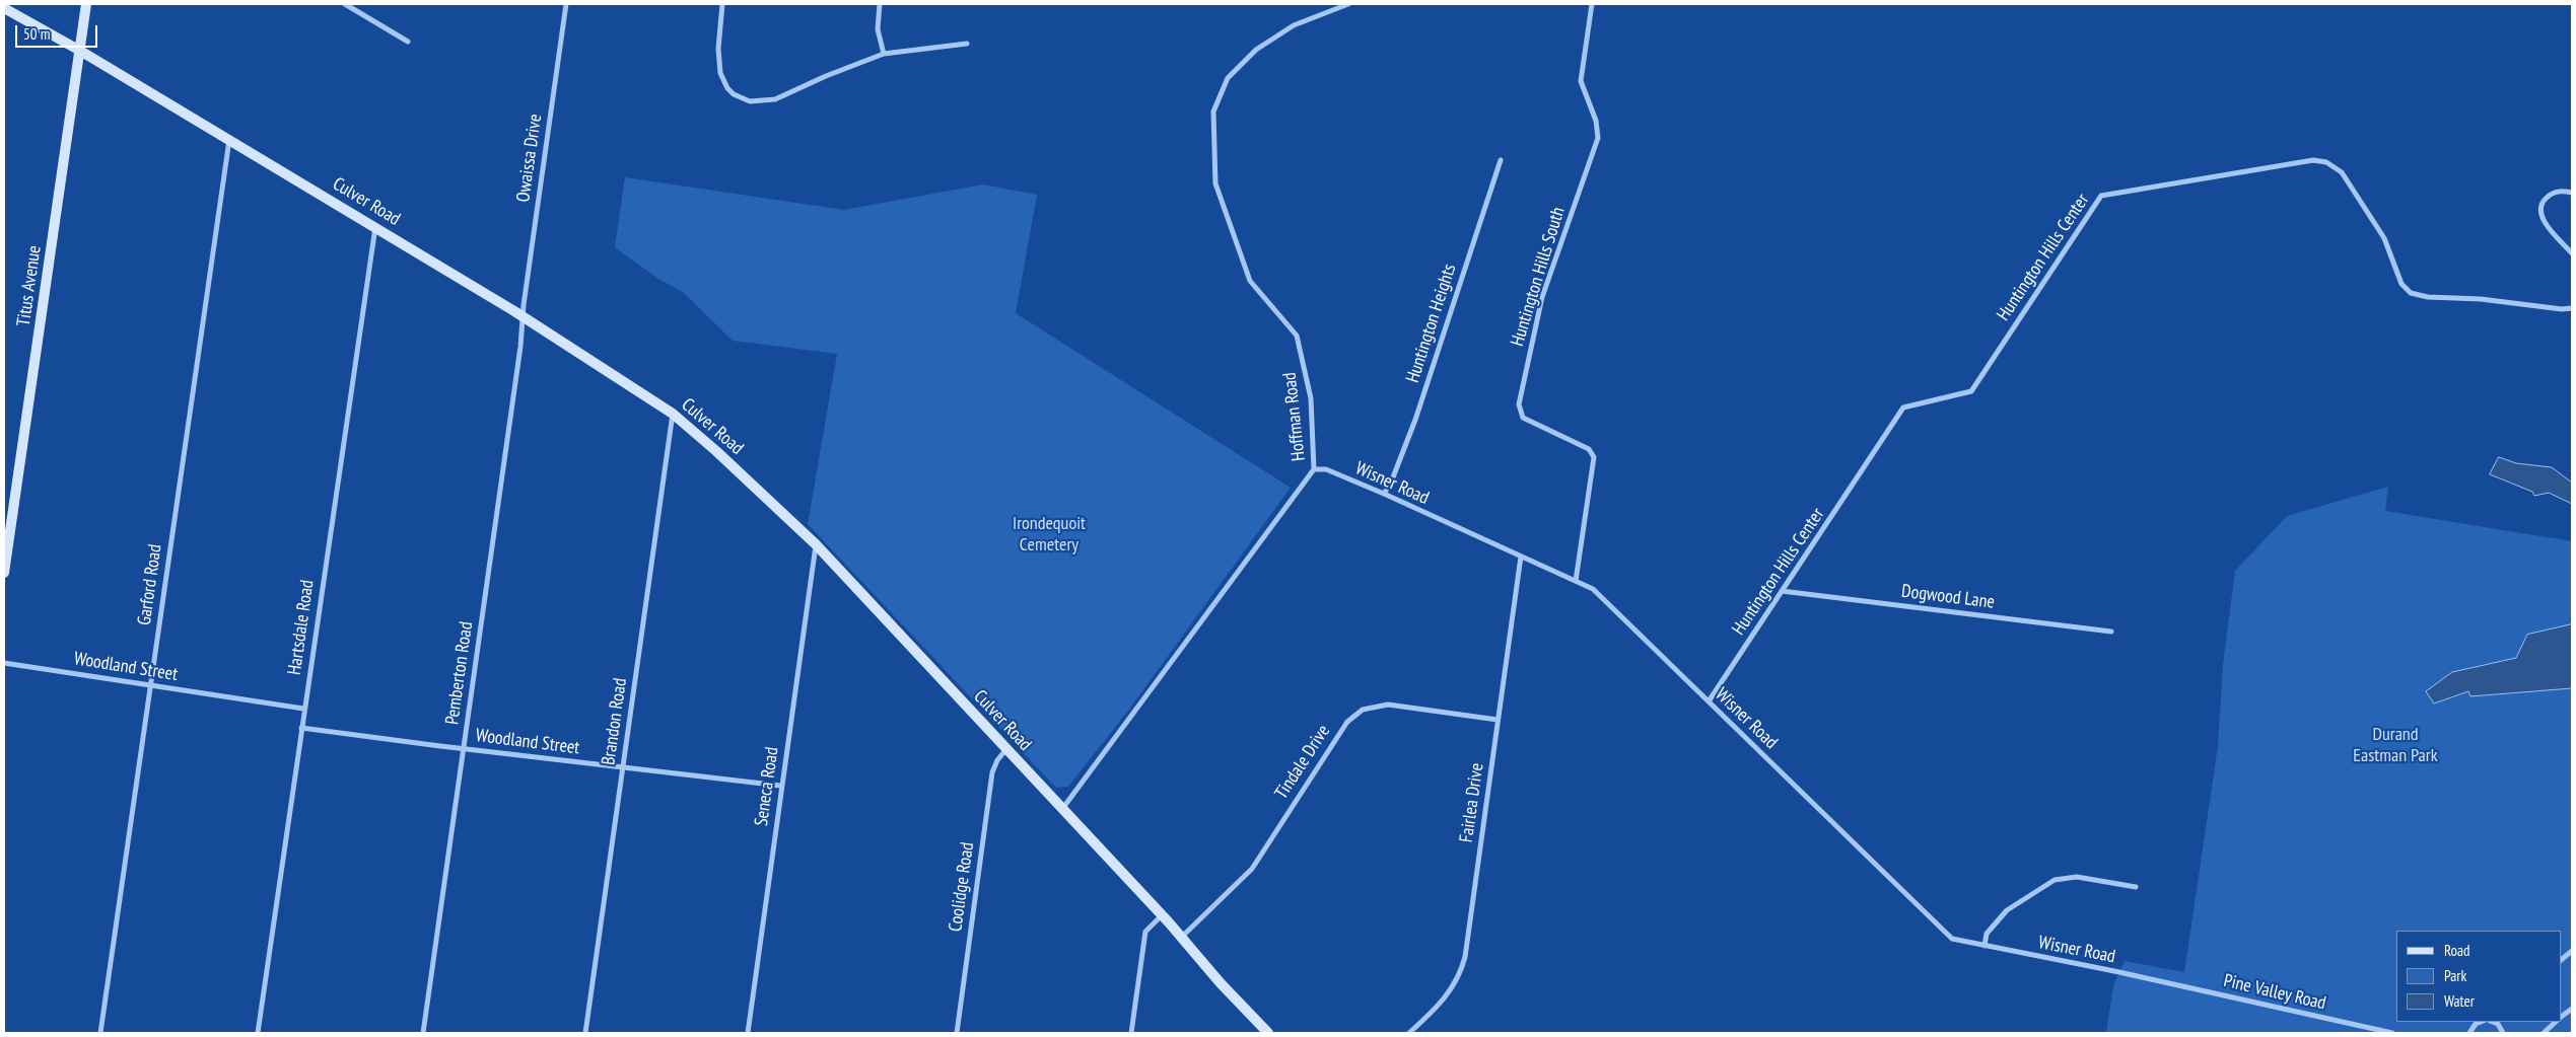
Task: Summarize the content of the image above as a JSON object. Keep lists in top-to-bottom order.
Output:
{
  "streets": {
    "main road": ["Culver Road", "Titus Avenue"],
    "street": [
      "Owaissa Drive",
      "Huntington Hills Center",
      "Huntington Hills South",
      "Huntington Heights",
      "Hoffman Road",
      "Wisner Road",
      "Garford Road",
      "Dogwood Lane",
      "Hartsdale Road",
      "Woodland Street",
      "Pemberton Road",
      "Brandon Road",
      "Tindale Drive",
      "Seneca Road",
      "Fairlea Drive",
      "Coolidge Road",
      "Pine Valley Road"
    ]
  },
  "crossings": [
    ["Owaissa Drive", "Culver Road"],
    ["Owaissa Drive", "Pemberton Road"],
    ["Culver Road", "Titus Avenue"],
    ["Culver Road", "Hoffman Road"],
    ["Culver Road", "Garford Road"],
    ["Culver Road", "Hartsdale Road"],
    ["Culver Road", "Pemberton Road"],
    ["Culver Road", "Brandon Road"],
    ["Culver Road", "Tindale Drive"],
    ["Culver Road", "Seneca Road"],
    ["Culver Road", "Coolidge Road"],
    ["Huntington Hills Center", "Wisner Road"],
    ["Huntington Hills Center", "Dogwood Lane"],
    ["Huntington Hills South", "Wisner Road"],
    ["Huntington Heights", "Wisner Road"],
    ["Hoffman Road", "Wisner Road"],
    ["Wisner Road", "Fairlea Drive"],
    ["Wisner Road", "Pine Valley Road"],
    ["Garford Road", "Woodland Street"],
    ["Hartsdale Road", "Woodland Street"],
    ["Woodland Street", "Pemberton Road"],
    ["Woodland Street", "Brandon Road"],
    ["Woodland Street", "Seneca Road"],
    ["Tindale Drive", "Fairlea Drive"]
  ],
  "parks": ["Irondequoit Cemetery", "Durand Eastman Park"],
  "legend": ["Road", "Park", "Water"],
  "scale_bar": "50 m"
}
